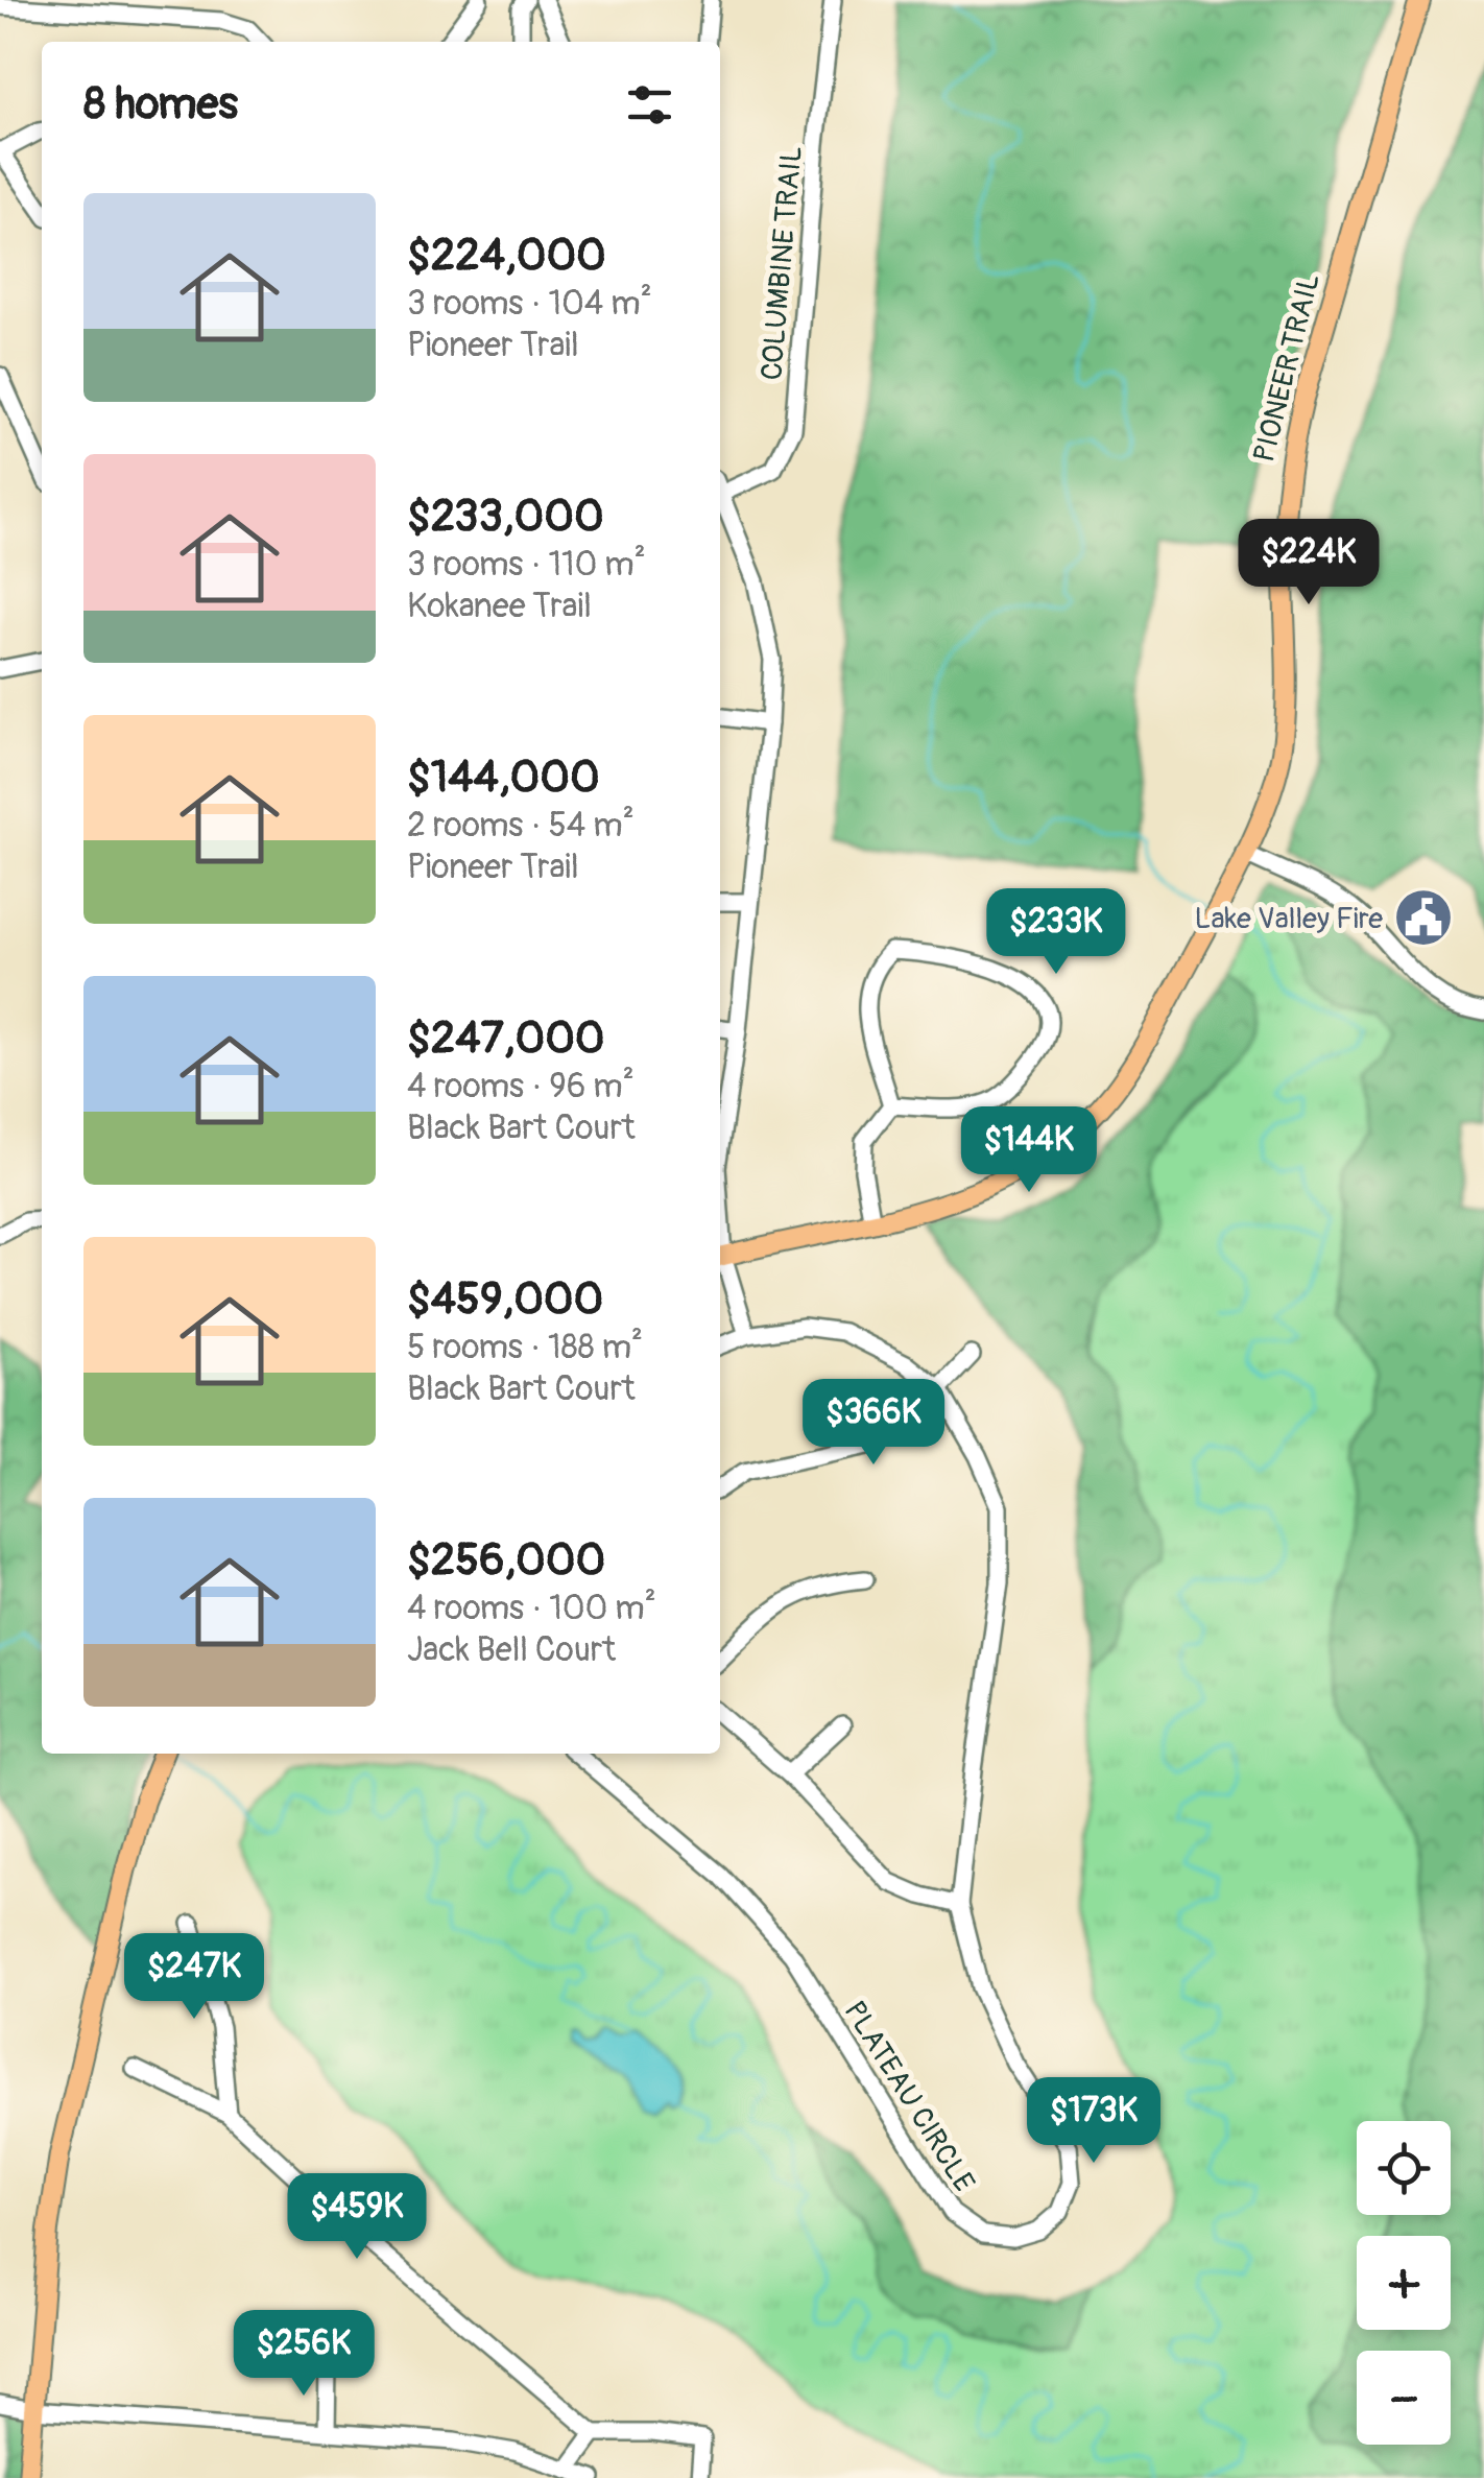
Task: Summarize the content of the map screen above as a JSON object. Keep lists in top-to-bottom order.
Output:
{
  "streets": {
    "main road": ["PIONEER TRAIL"],
    "street": ["COLUMBINE TRAIL", "PLATEAU CIRCLE"]
  },
  "places": {
    "public building": ["Lake Valley Fire"]
  },
  "page": {
    "heading": "8 homes",
    "list": [
      {
        "name": "$224,000",
        "note": "3 rooms · 104 m² · Pioneer Trail"
      },
      {
        "name": "$233,000",
        "note": "3 rooms · 110 m² · Kokanee Trail"
      },
      {
        "name": "$144,000",
        "note": "2 rooms · 54 m² · Pioneer Trail"
      },
      {
        "name": "$247,000",
        "note": "4 rooms · 96 m² · Black Bart Court"
      },
      {
        "name": "$459,000",
        "note": "5 rooms · 188 m² · Black Bart Court"
      },
      {
        "name": "$256,000",
        "note": "4 rooms · 100 m² · Jack Bell Court"
      }
    ],
    "price": [
      "$224K",
      "$233K",
      "$144K",
      "$366K",
      "$247K",
      "$173K",
      "$459K",
      "$256K"
    ],
    "map_buttons": ["+", "−"]
  }
}
